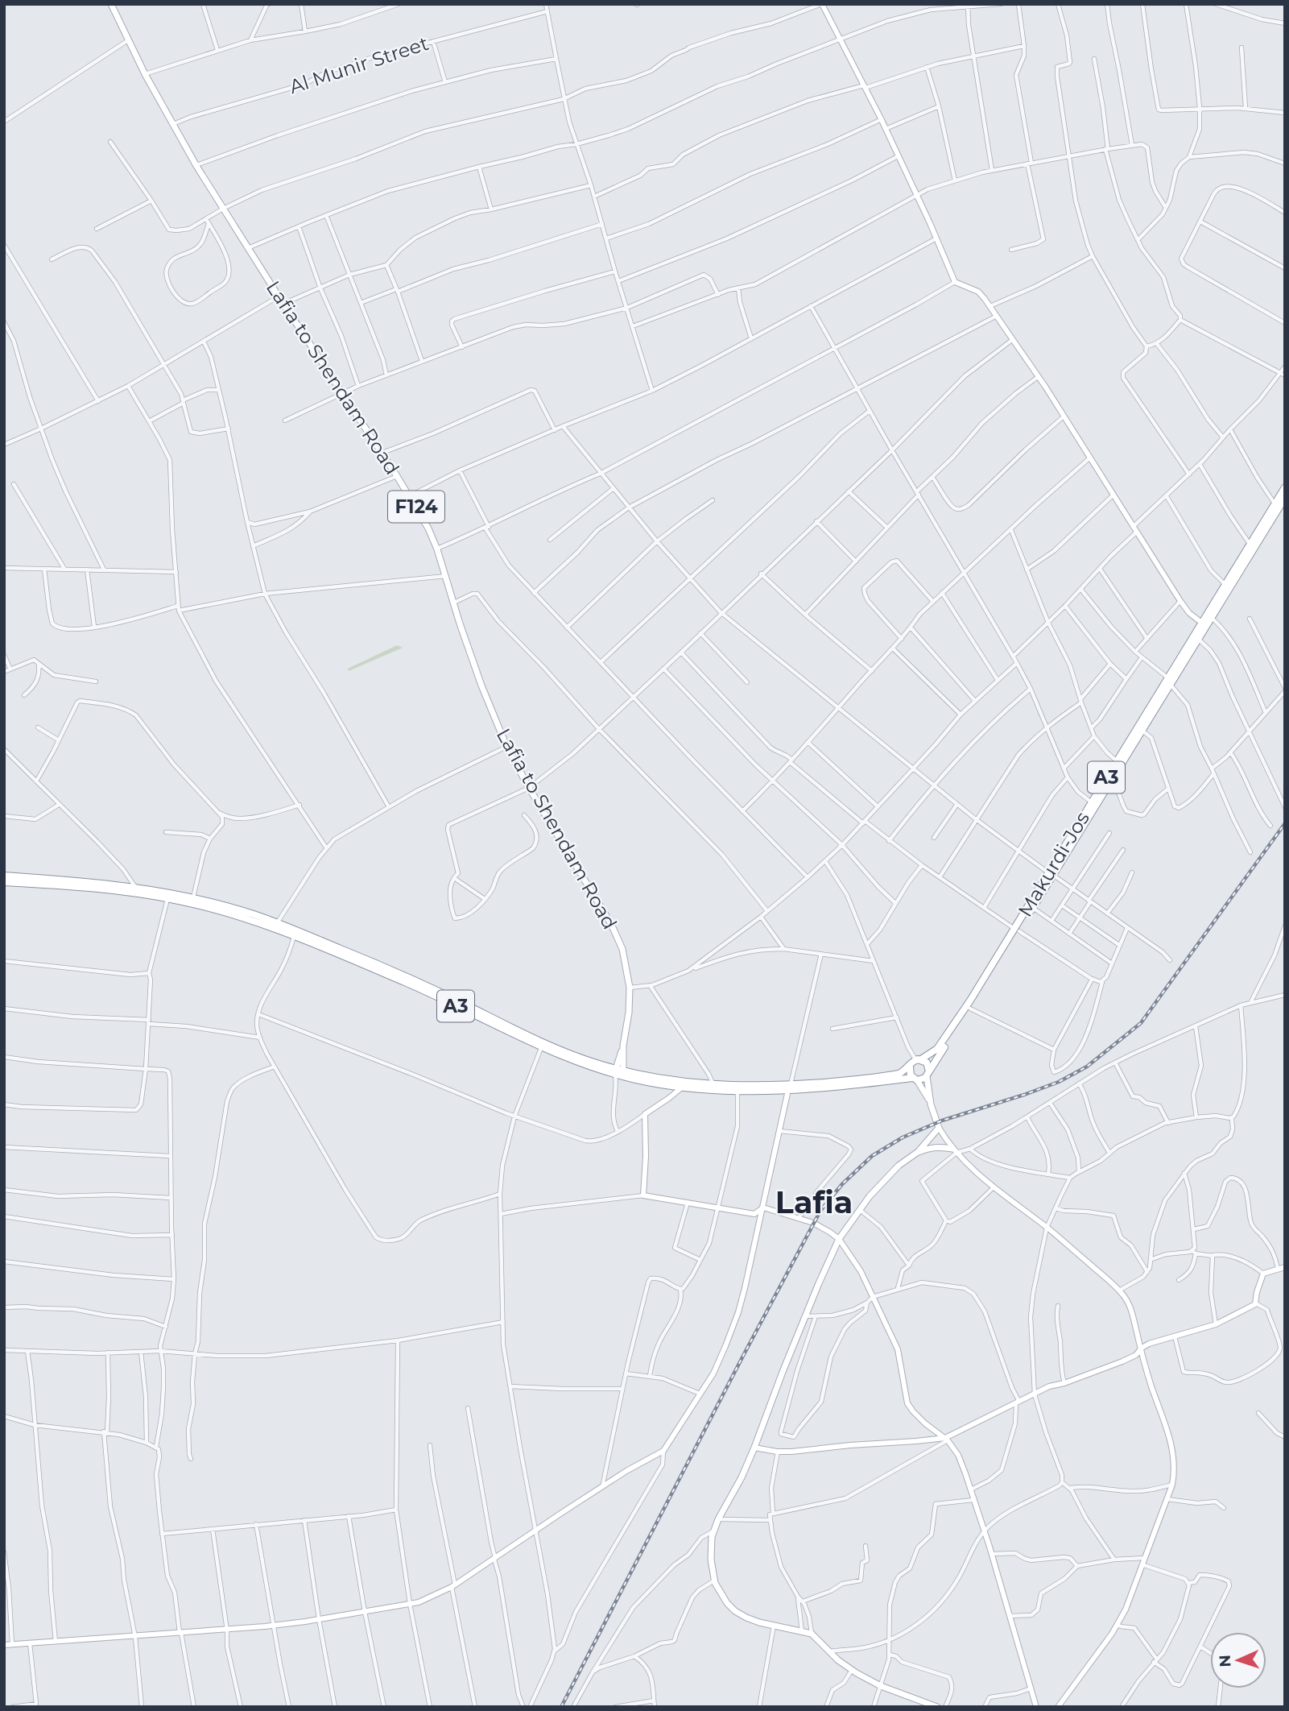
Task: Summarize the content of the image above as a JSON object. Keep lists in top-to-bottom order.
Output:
{
  "streets": {
    "highway": ["A3", "Makurdi-Jos"],
    "main road": ["Lafia to Shendam Road", "F124"],
    "street": ["Al Munir Street"]
  },
  "crossings": [
    ["Al Munir Street", "Lafia to Shendam Road"],
    ["Lafia to Shendam Road", "A3"],
    ["A3", "Makurdi-Jos"]
  ],
  "districts": ["Lafia"],
  "north": "left"
}
